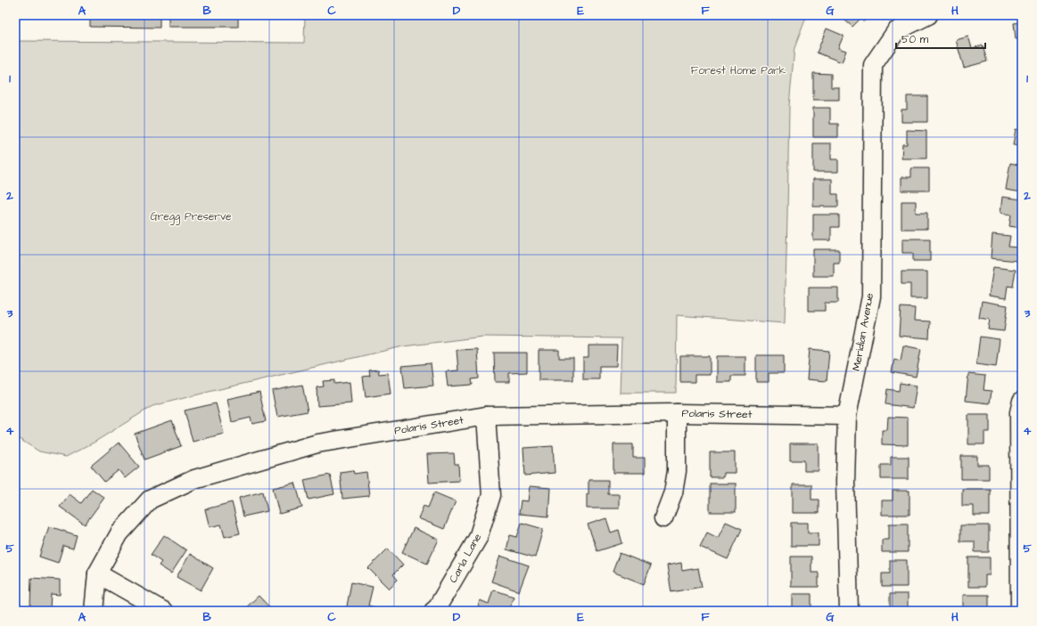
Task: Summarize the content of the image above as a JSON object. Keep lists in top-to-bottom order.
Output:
{
  "streets": {
    "street": ["Meridian Avenue", "Polaris Street", "Carla Lane"]
  },
  "crossings": [
    ["Meridian Avenue", "Polaris Street"],
    ["Polaris Street", "Carla Lane"]
  ],
  "parks": ["Forest Home Park", "Gregg Preserve"],
  "scale_bar": "50 m",
  "grid": {
    "columns": [
      "A",
      "B",
      "C",
      "D",
      "E",
      "F",
      "G",
      "H"
    ],
    "rows": [
      "1",
      "2",
      "3",
      "4",
      "5"
    ]
  }
}
